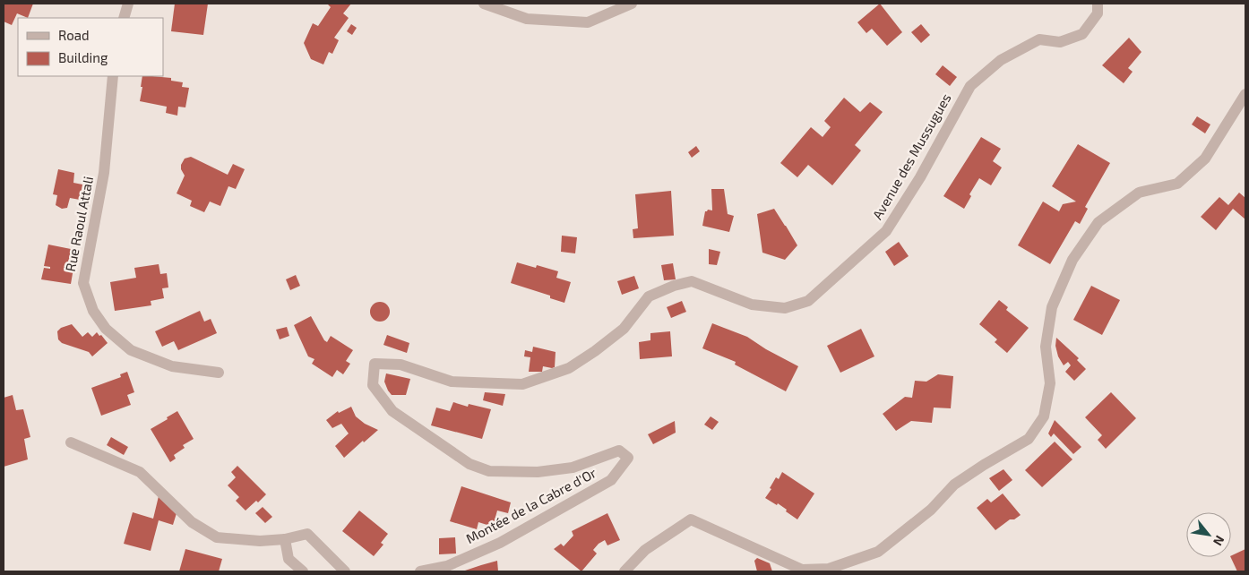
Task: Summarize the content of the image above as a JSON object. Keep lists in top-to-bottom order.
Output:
{
  "streets": {
    "street": ["Avenue des Mussugues", "Rue Raoul Attali", "Montée de la Cabre d'Or"]
  },
  "crossings": [
    ["Avenue des Mussugues", "Montée de la Cabre d'Or"]
  ],
  "legend": ["Road", "Building"],
  "north": "bottom right"
}
